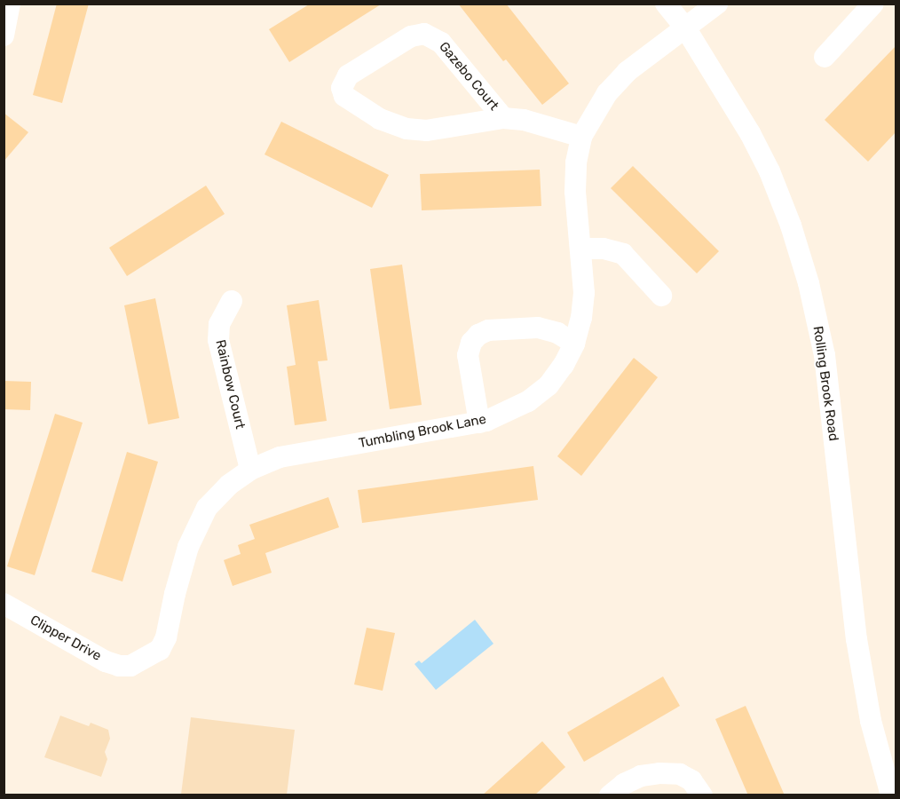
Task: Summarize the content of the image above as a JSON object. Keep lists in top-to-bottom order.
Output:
{
  "streets": {
    "street": [
      "Gazebo Court",
      "Rolling Brook Road",
      "Rainbow Court",
      "Tumbling Brook Lane",
      "Clipper Drive"
    ]
  },
  "crossings": [
    ["Gazebo Court", "Tumbling Brook Lane"],
    ["Rolling Brook Road", "Tumbling Brook Lane"],
    ["Rainbow Court", "Tumbling Brook Lane"],
    ["Tumbling Brook Lane", "Clipper Drive"]
  ]
}
